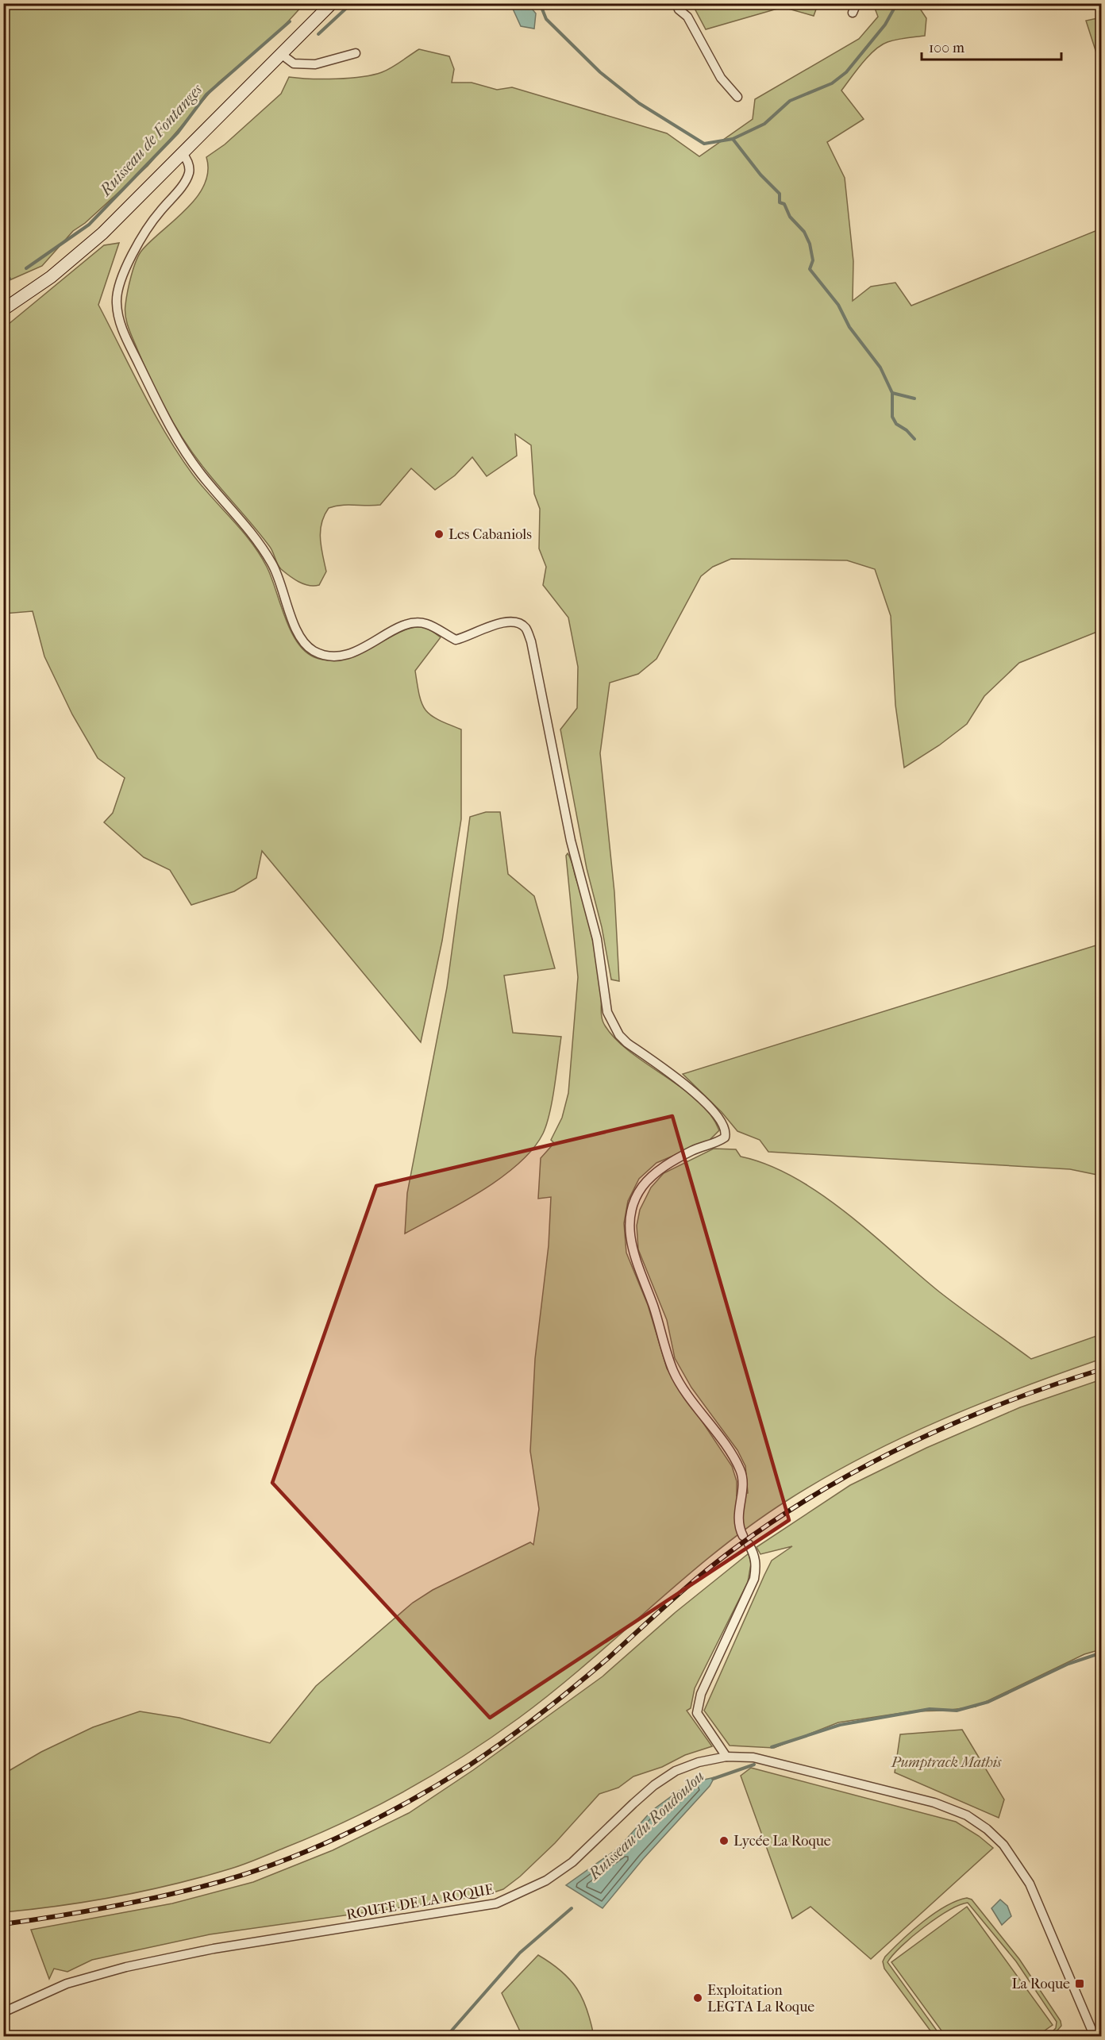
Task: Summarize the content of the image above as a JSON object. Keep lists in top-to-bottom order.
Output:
{
  "streets": {
    "street": ["ROUTE DE LA ROQUE"]
  },
  "water": ["Ruisseau de Fontanges", "Ruisseau du Roudoulou"],
  "parks": ["Pumptrack Mathis"],
  "places": {
    "other": ["Les Cabaniols", "Lycée La Roque", "Exploitation LEGTA La Roque"],
    "transit": ["La Roque"]
  },
  "scale_bar": "100 m"
}
